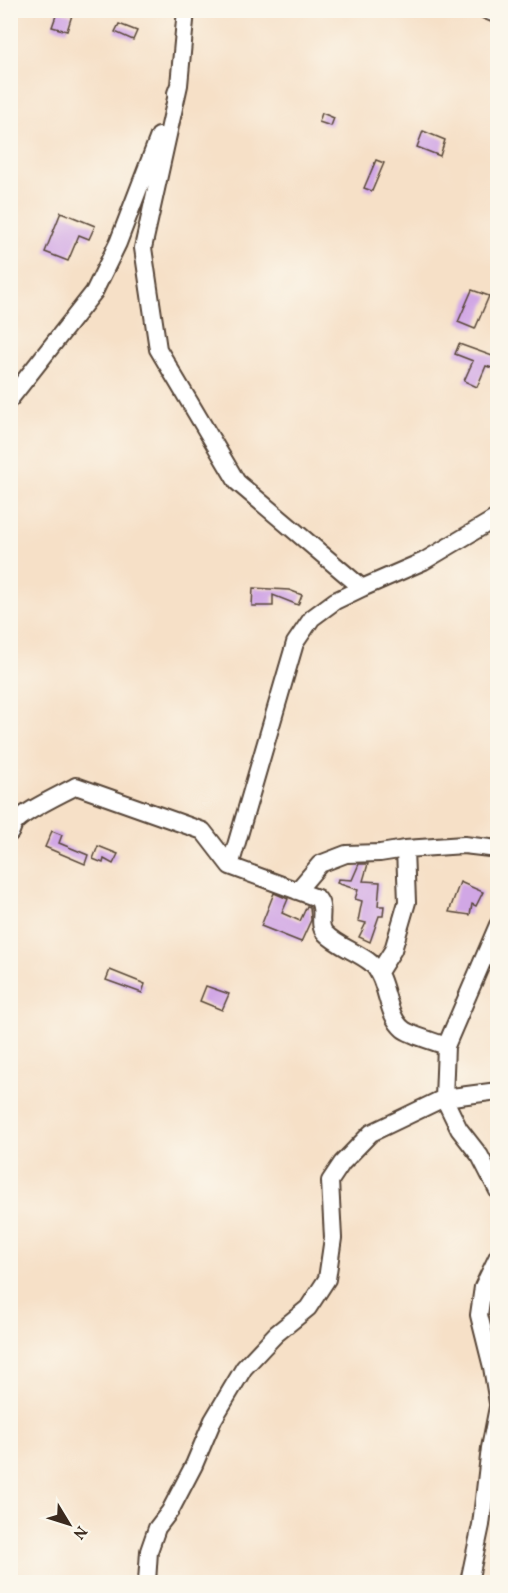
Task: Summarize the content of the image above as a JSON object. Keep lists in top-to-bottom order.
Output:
{
  "north": "bottom right"
}
